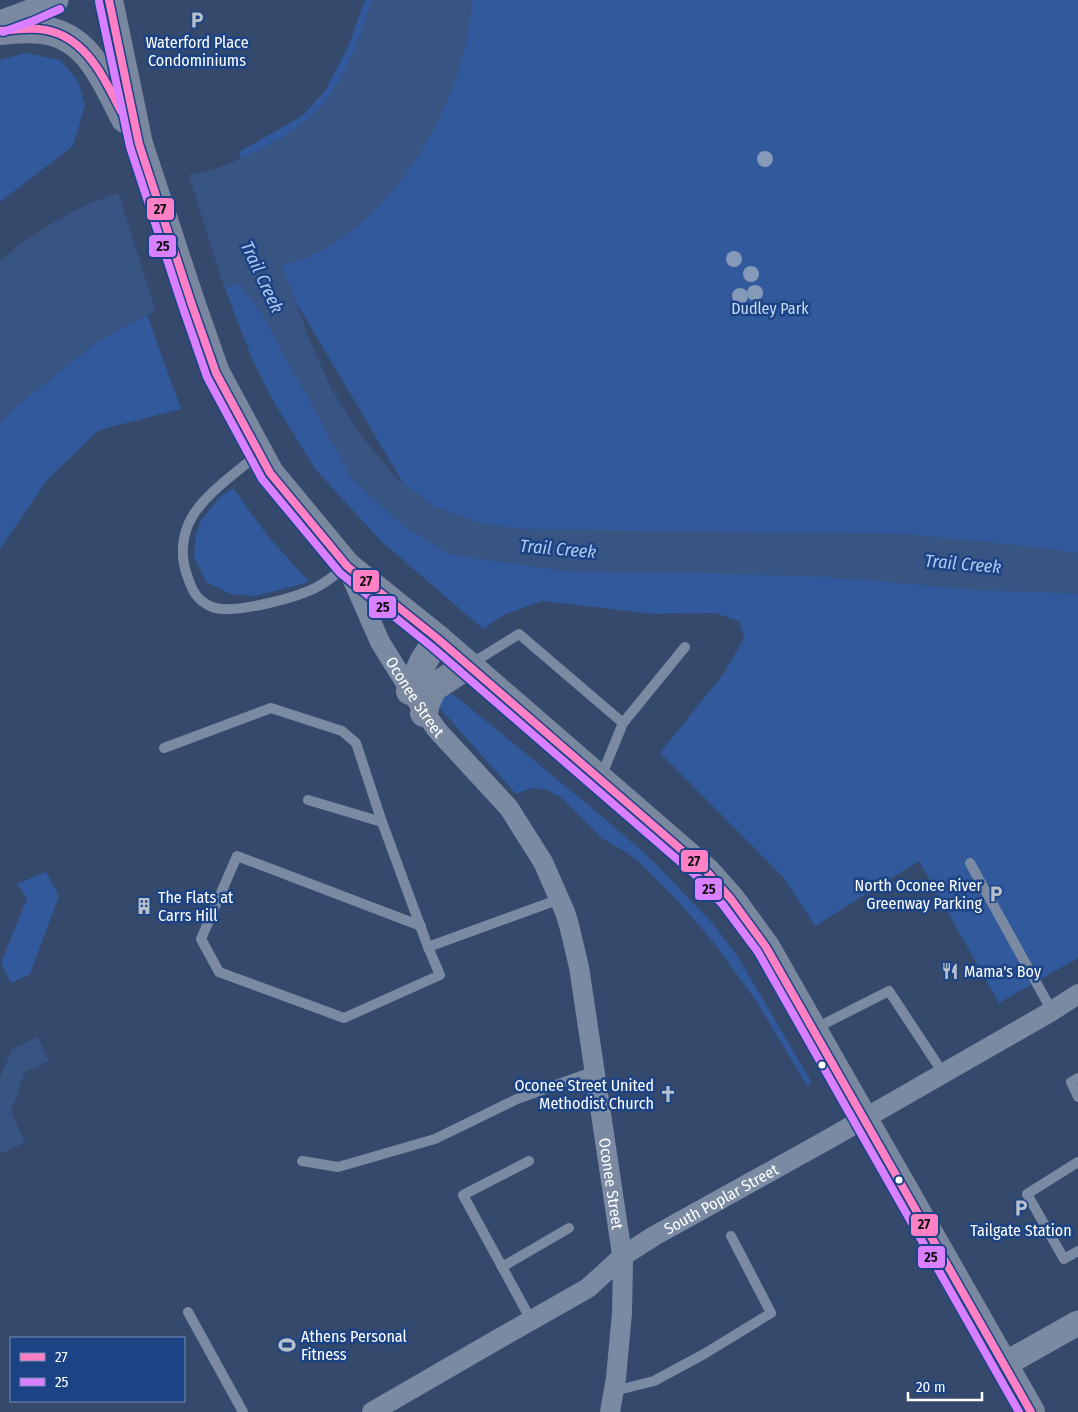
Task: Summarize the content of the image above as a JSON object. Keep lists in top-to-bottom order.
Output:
{
  "streets": {
    "main road": ["Oconee Street"],
    "street": ["South Poplar Street"]
  },
  "crossings": [
    ["Oconee Street", "South Poplar Street"]
  ],
  "water": ["Trail Creek"],
  "parks": ["Dudley Park"],
  "places": {
    "parking": ["Waterford Place Condominiums", "North Oconee River Greenway Parking", "Tailgate Station"],
    "building": ["The Flats at Carrs Hill"],
    "restaurant": ["Mama's Boy"],
    "church": ["Oconee Street United Methodist Church"],
    "sports": ["Athens Personal Fitness"]
  },
  "lines": ["transit line 27", "transit line 25"],
  "legend": ["27", "25"],
  "scale_bar": "20 m"
}
